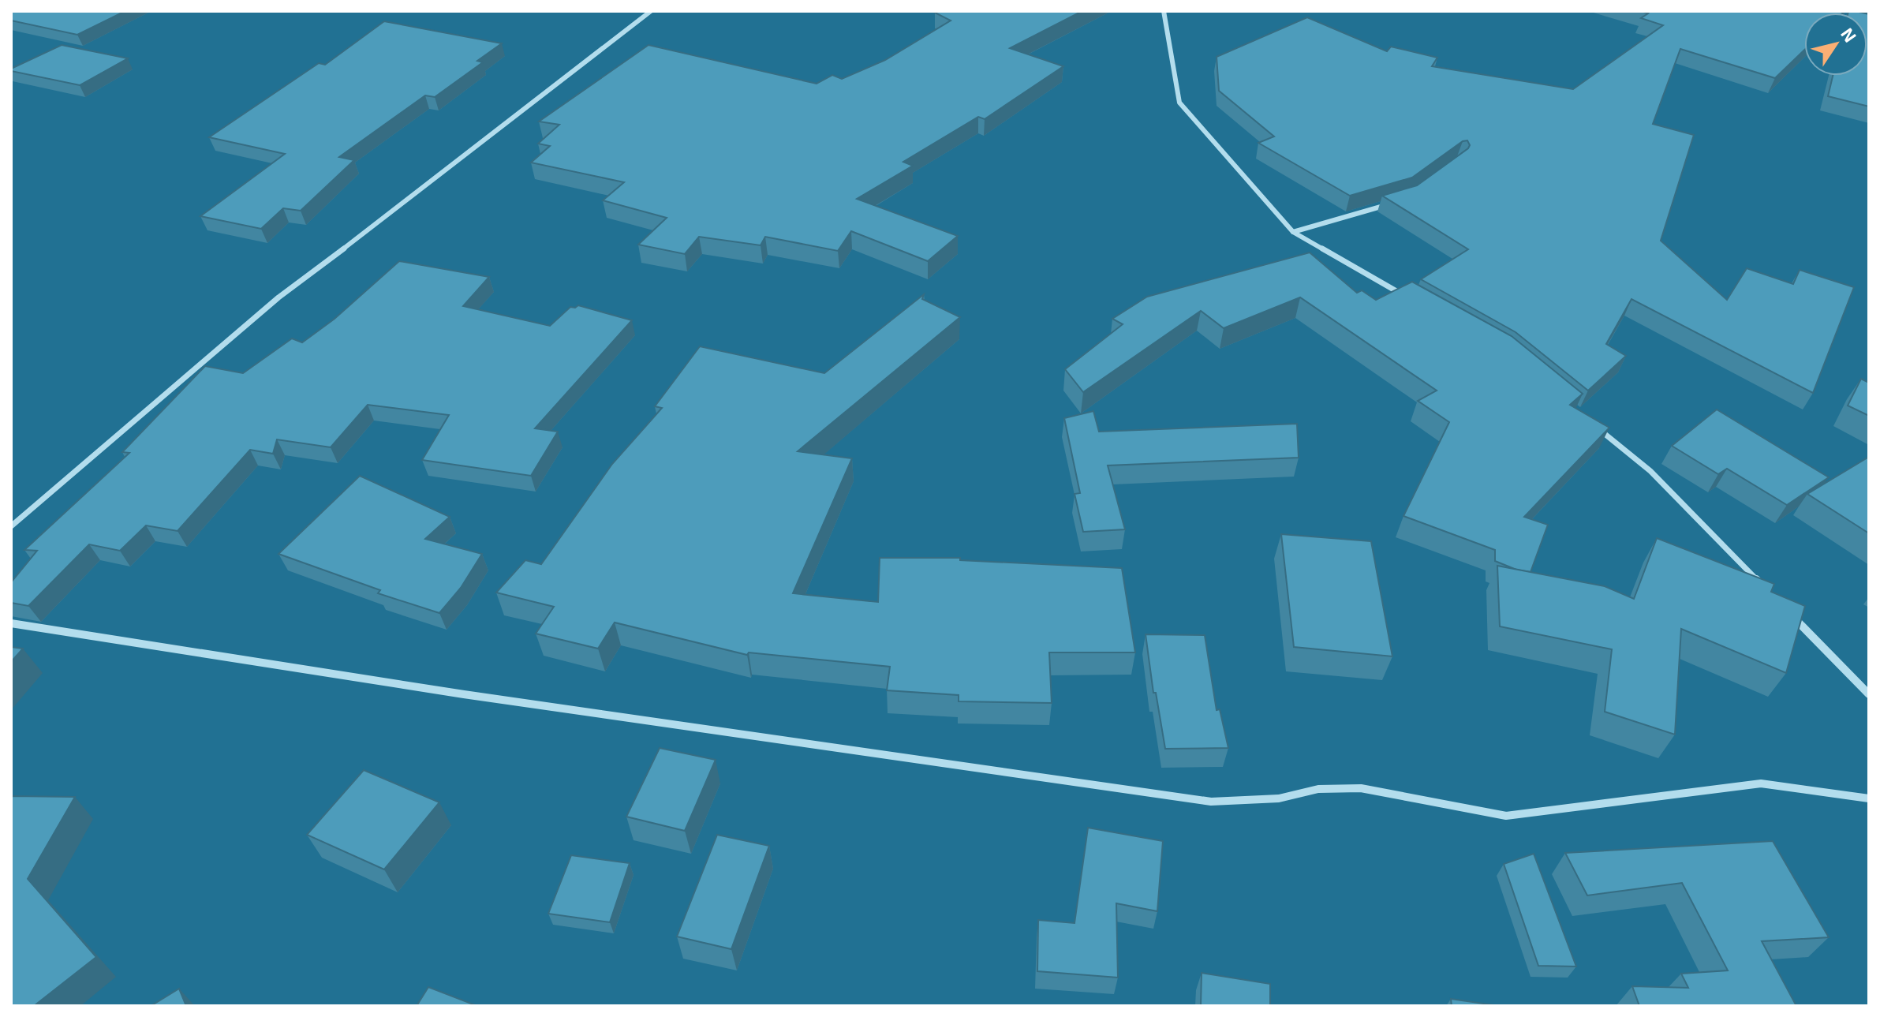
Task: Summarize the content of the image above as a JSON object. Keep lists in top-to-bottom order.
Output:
{
  "north": "top right"
}
